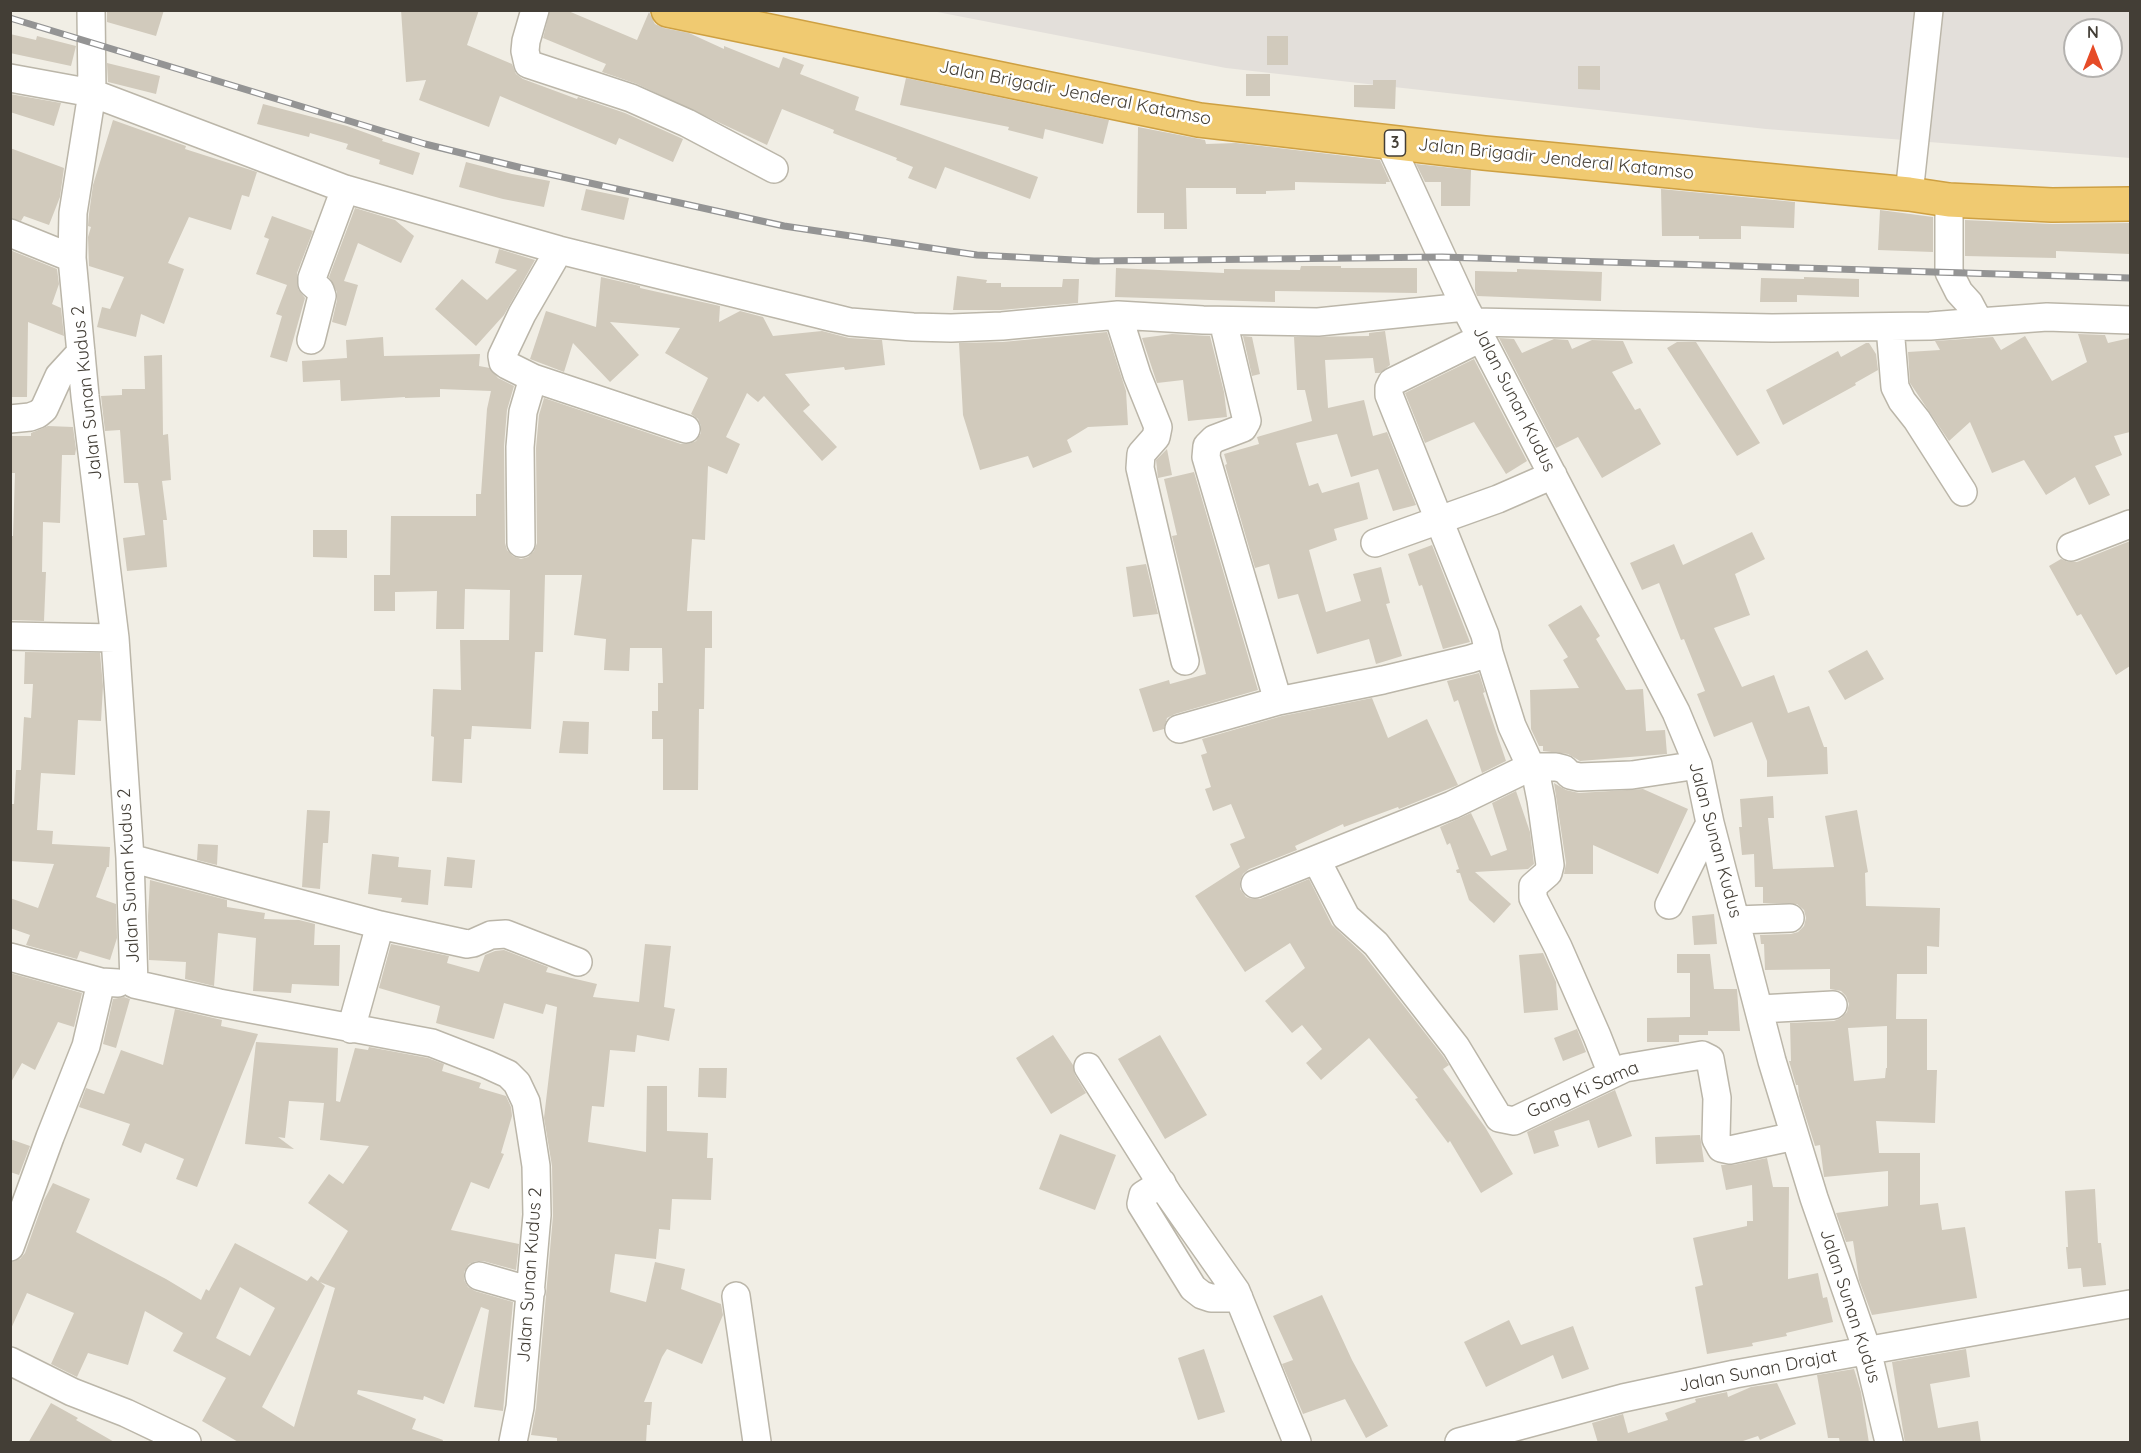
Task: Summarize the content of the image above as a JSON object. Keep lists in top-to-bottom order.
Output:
{
  "streets": {
    "highway": ["Jalan Brigadir Jenderal Katamso", "3"],
    "street": [
      "Jalan Sunan Kudus 2",
      "Jalan Sunan Kudus",
      "Gang Ki Sama",
      "Jalan Sunan Drajat"
    ]
  },
  "crossings": [
    ["Jalan Brigadir Jenderal Katamso", "Jalan Sunan Kudus"],
    ["Jalan Sunan Kudus", "Gang Ki Sama"],
    ["Jalan Sunan Kudus", "Jalan Sunan Drajat"]
  ],
  "north": "top"
}
